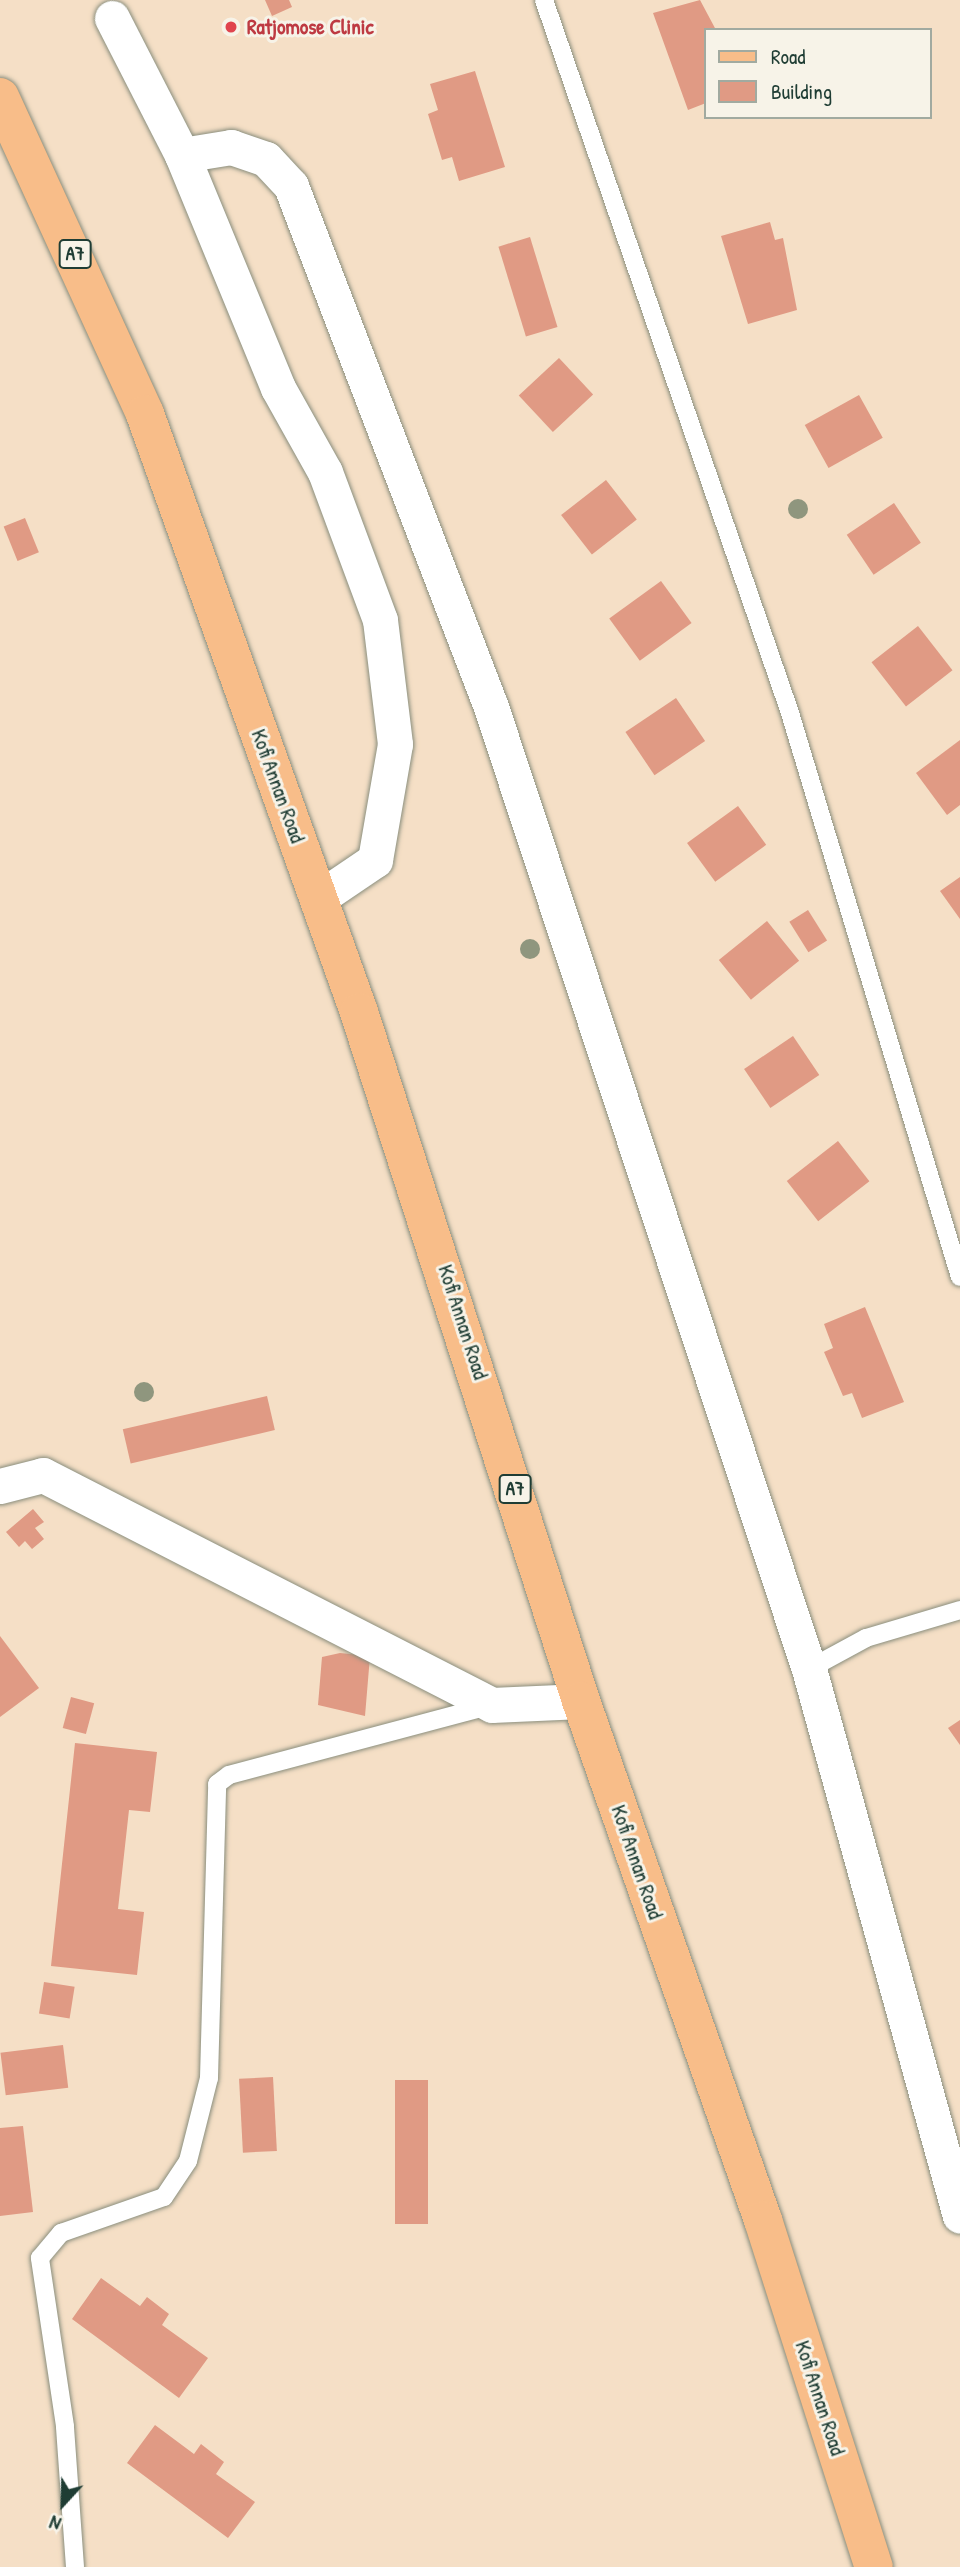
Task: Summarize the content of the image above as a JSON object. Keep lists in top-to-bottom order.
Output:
{
  "streets": {
    "main road": ["A7", "Kofi Annan Road"]
  },
  "places": ["Ratjomose Clinic"],
  "legend": ["Road", "Building"],
  "north": "bottom"
}
